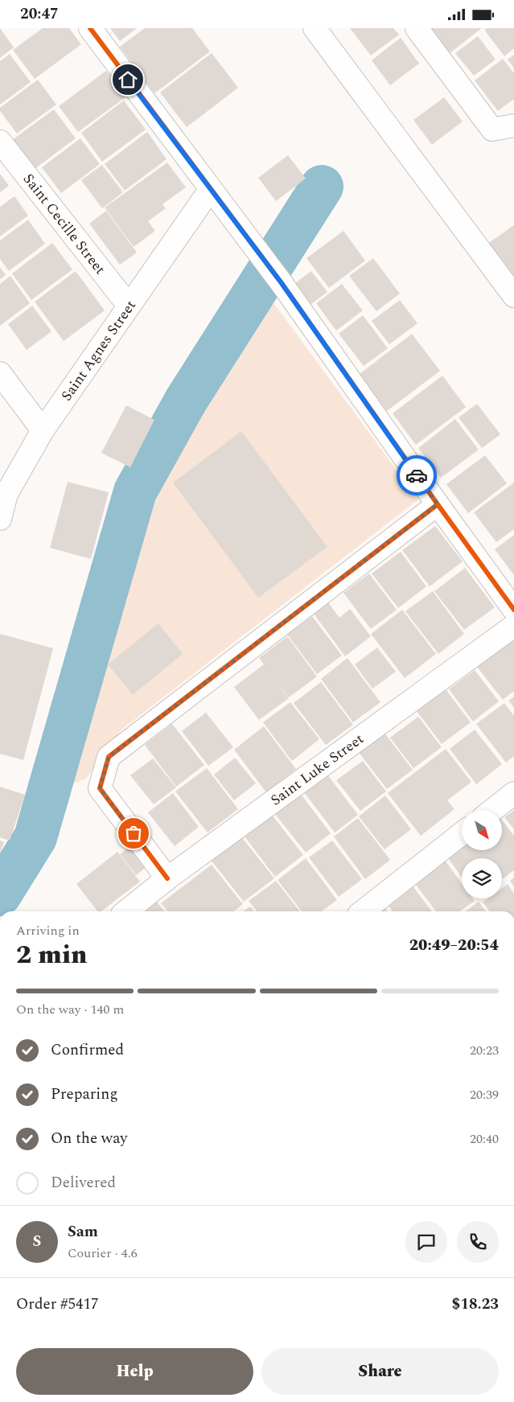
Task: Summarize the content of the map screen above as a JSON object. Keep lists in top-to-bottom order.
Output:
{
  "streets": {
    "street": ["Saint Cecille Street", "Saint Agnes Street", "Saint Luke Street"]
  },
  "crossings": [
    ["Saint Cecille Street", "Saint Agnes Street"]
  ],
  "north": "bottom right",
  "page": {
    "status": "20:47",
    "heading": ["2 min", "Arriving in", "20:49–20:54"],
    "panel": [
      "Sam",
      "Courier · 4.6",
      "Order #5417",
      "$18.23"
    ],
    "bar": "On the way · 140 m",
    "list": [
      ["Confirmed", "20:23"],
      ["Preparing", "20:39"],
      ["On the way", "20:40"],
      "Delivered"
    ],
    "round": "S",
    "buttons": ["Help", "Share"]
  }
}
